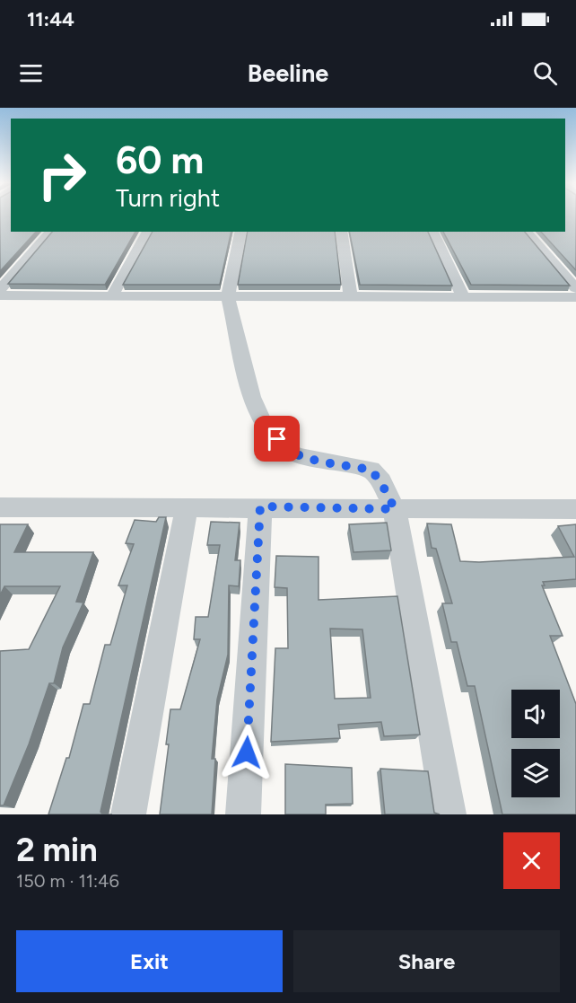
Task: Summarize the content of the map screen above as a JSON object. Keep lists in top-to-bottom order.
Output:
{
  "page": {
    "status": "11:44",
    "header": "Beeline",
    "turn": ["60 m", "Turn right"],
    "heading": ["2 min", "150 m · 11:46"],
    "buttons": ["Exit", "Share"]
  }
}
